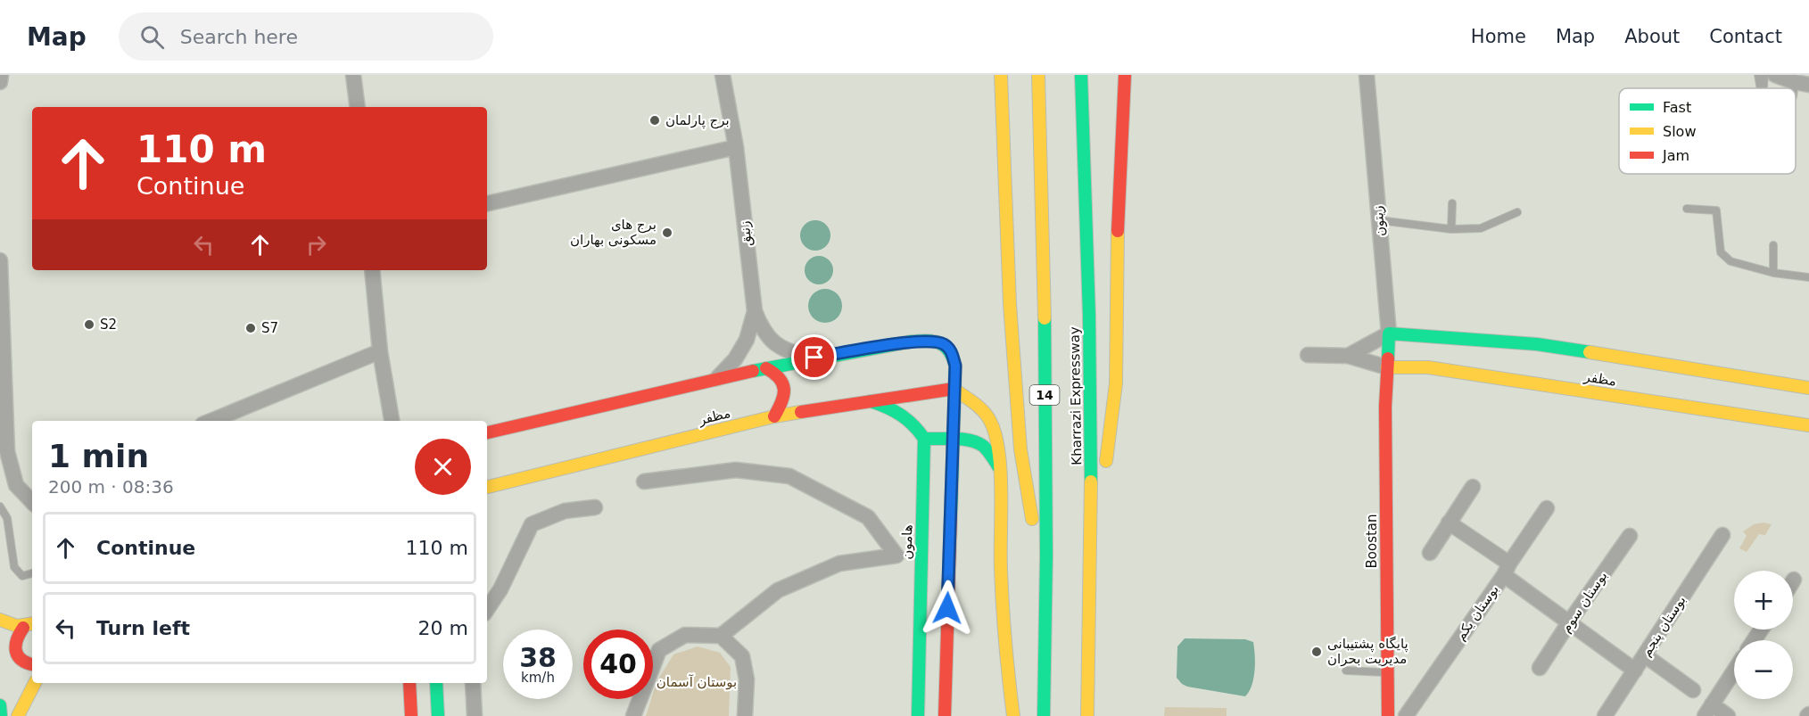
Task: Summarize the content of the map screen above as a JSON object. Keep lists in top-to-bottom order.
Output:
{
  "streets": {
    "main road": [
      "زیتون",
      "مظفر",
      "14",
      "Kharrazi Expressway",
      "Boostan",
      "هامون"
    ],
    "street": [
      "زنبق",
      "بوستان سوم",
      "بوستان یکم",
      "بوستان پنجم"
    ]
  },
  "crossings": [
    ["زیتون", "مظفر"],
    ["زیتون", "Boostan"],
    ["مظفر", "Boostan"]
  ],
  "parks": ["بوستان آسمان"],
  "places": [
    "برج پارلمان",
    "برج های مسکونی بهاران",
    "S2",
    "S7",
    "پایگاه پشتیبانی مدیریت بحران"
  ],
  "legend": ["Fast", "Slow", "Jam"],
  "page": {
    "header": "Map",
    "search": "Search here",
    "nav": [
      "Home",
      "Map",
      "About",
      "Contact"
    ],
    "turn": ["110 m", "Continue"],
    "heading": ["1 min", "200 m · 08:36"],
    "list": [
      {
        "name": "Continue",
        "value": "110 m"
      },
      {
        "name": "Turn left",
        "value": "20 m"
      }
    ],
    "map_buttons": ["+", "−"],
    "speed": "38 km/h",
    "limit": "40"
  }
}
